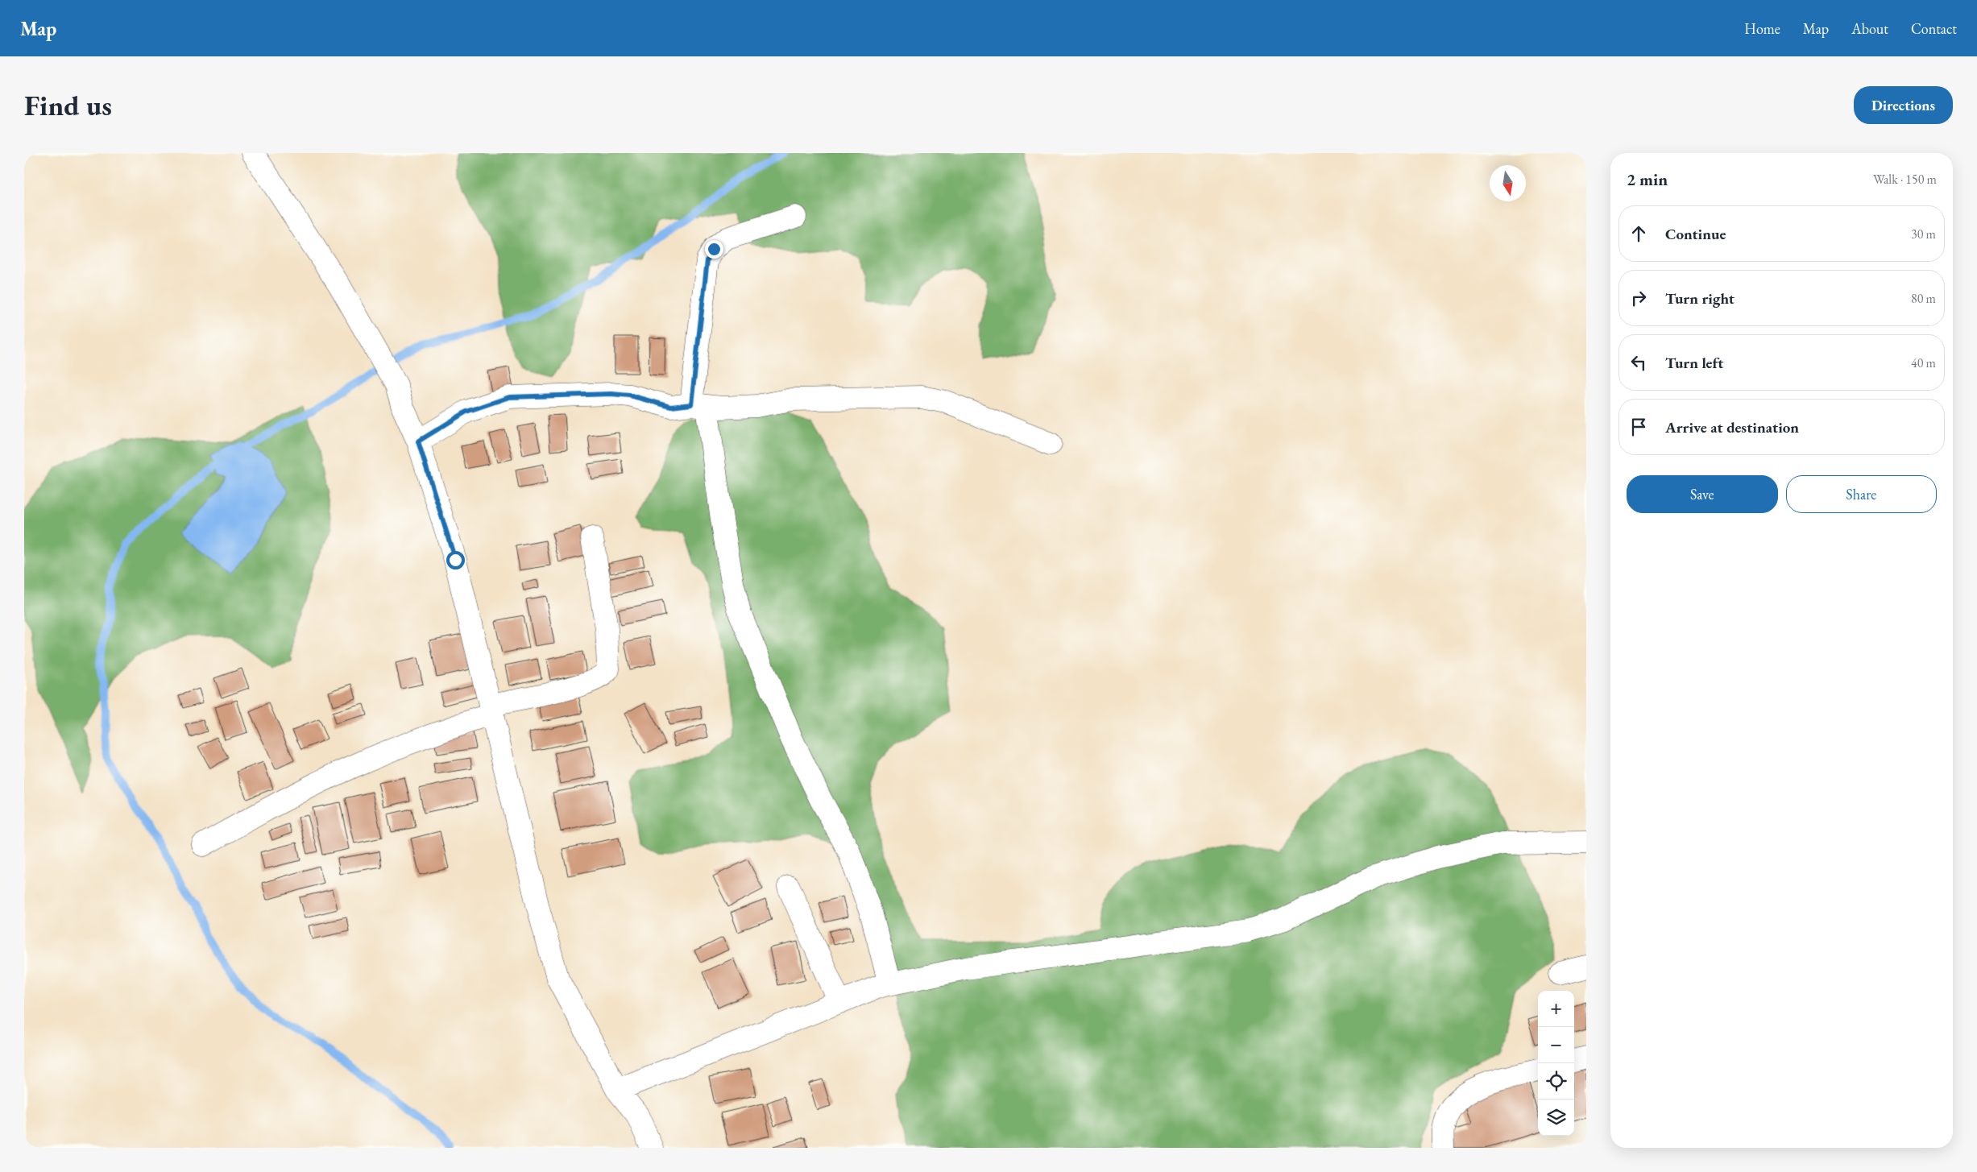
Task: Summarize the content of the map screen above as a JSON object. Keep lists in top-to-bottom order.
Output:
{
  "north": "bottom",
  "page": {
    "header": "Map",
    "nav": [
      "Home",
      "Map",
      "About",
      "Contact"
    ],
    "buttons": [
      "Directions",
      ["Save", "Share"]
    ],
    "title": "Find us",
    "heading": ["2 min", "Walk · 150 m"],
    "list": [
      ["Continue", "30 m"],
      ["Turn right", "80 m"],
      ["Turn left", "40 m"],
      "Arrive at destination"
    ],
    "map_buttons": ["+", "−"]
  }
}
